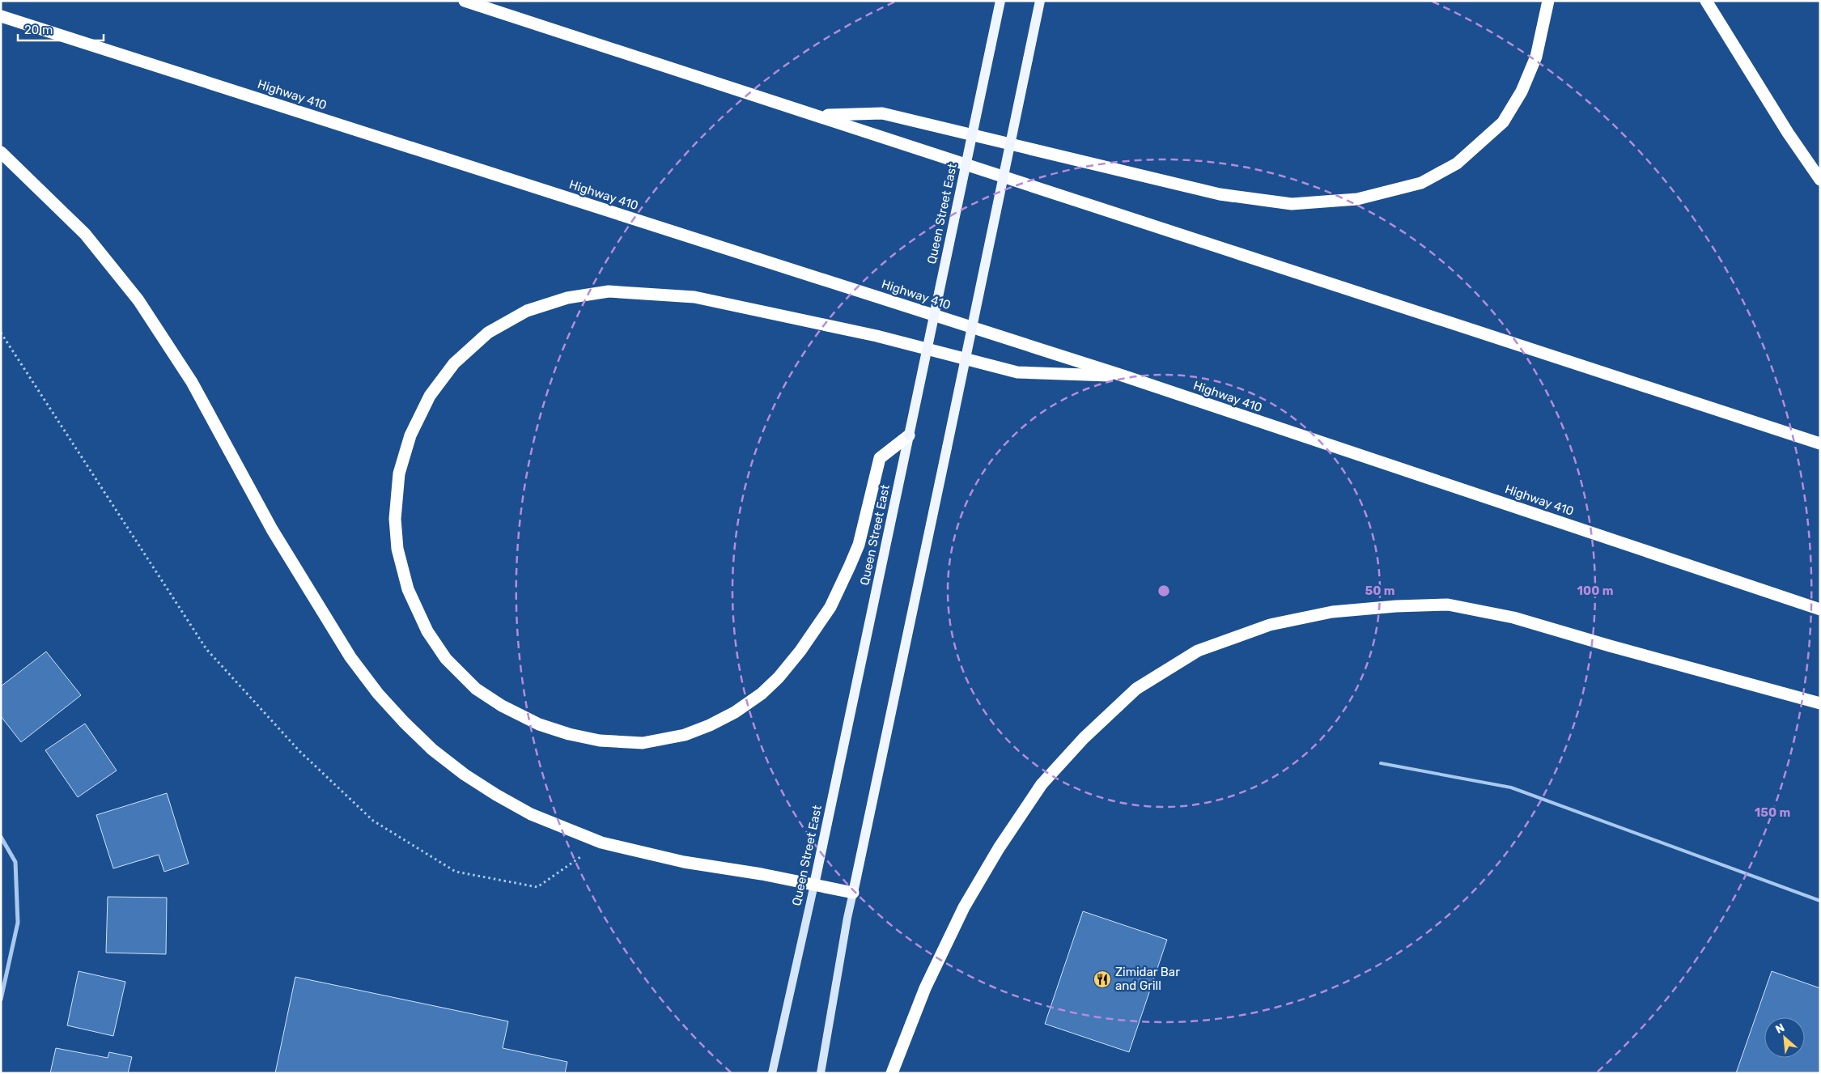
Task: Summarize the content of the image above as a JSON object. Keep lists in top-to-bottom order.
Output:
{
  "streets": {
    "highway": ["Highway 410"],
    "main road": ["Queen Street East"]
  },
  "places": {
    "restaurant": ["Zimidar Bar and Grill"]
  },
  "scale_bar": "20 m",
  "north": "top left",
  "rings": ["50 m", "100 m", "150 m"]
}
